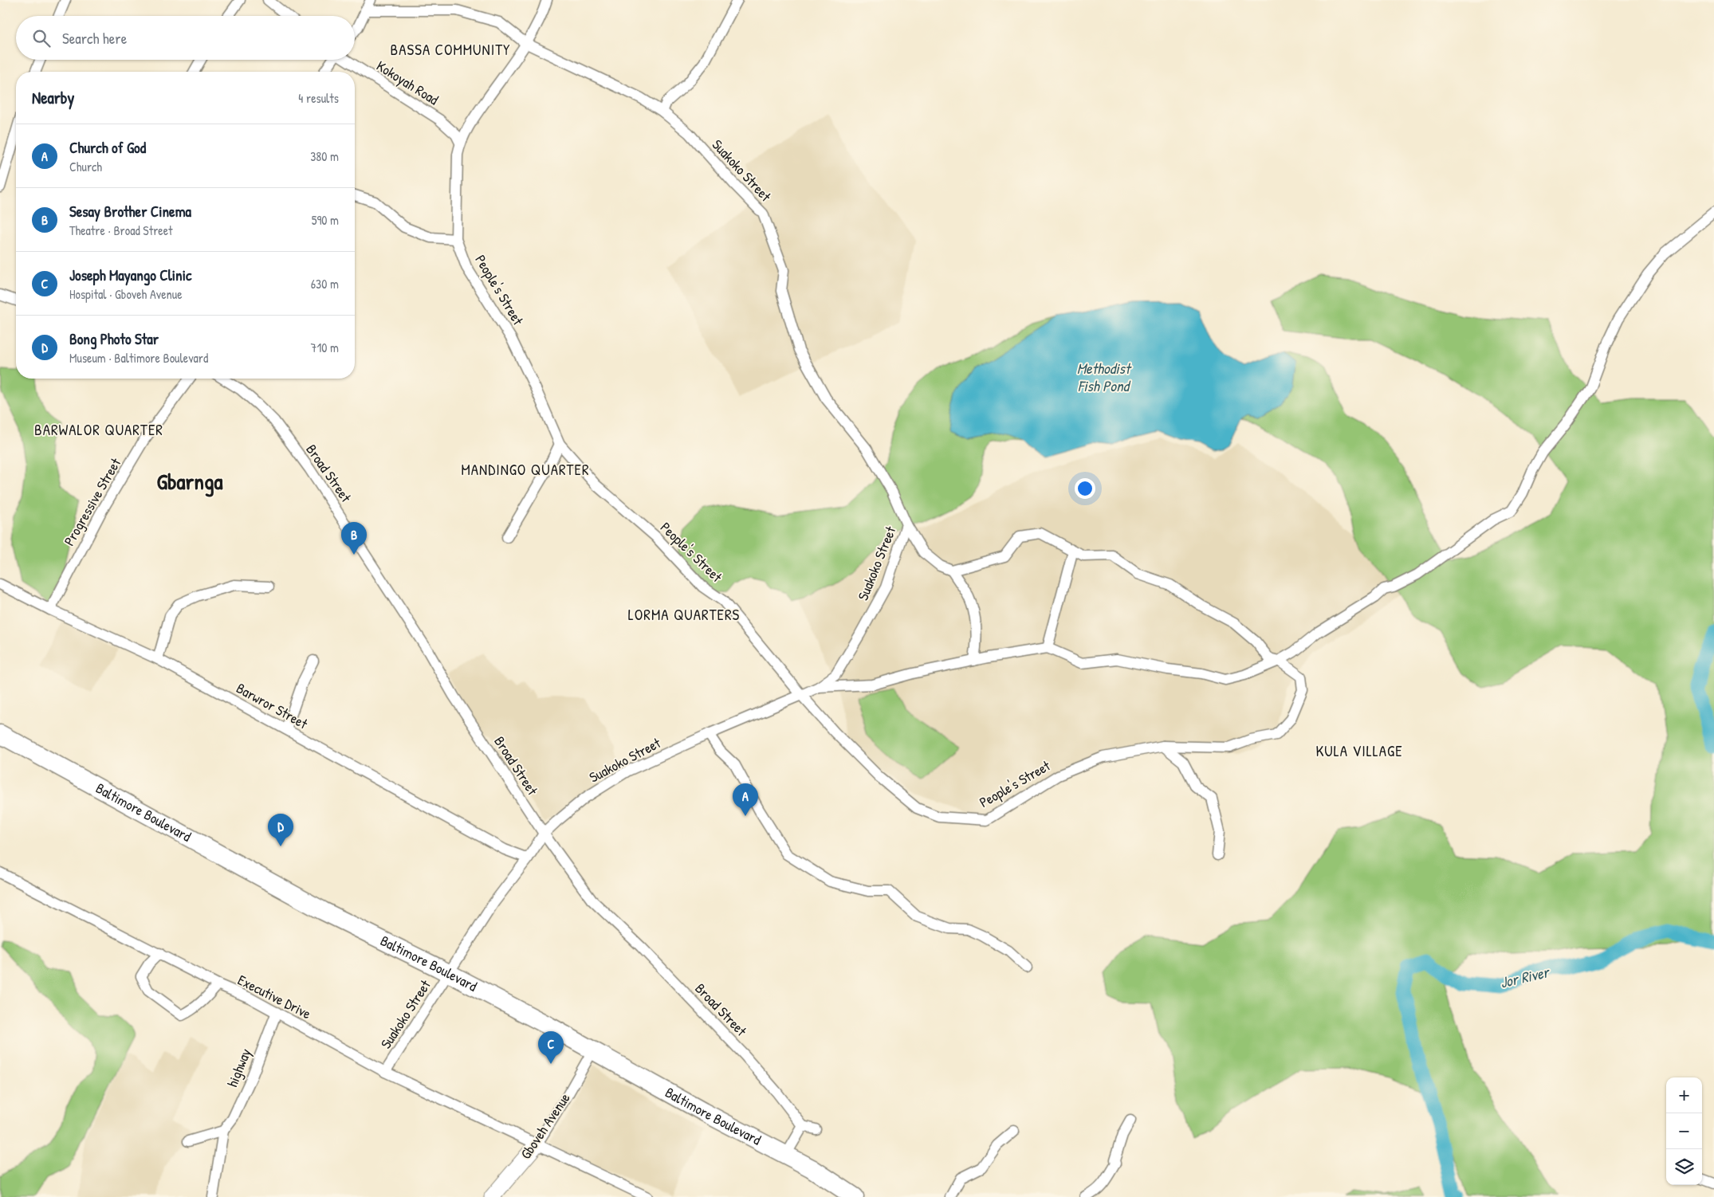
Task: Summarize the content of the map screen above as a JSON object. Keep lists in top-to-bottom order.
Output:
{
  "streets": {
    "highway": ["Baltimore Boulevard"],
    "main road": ["Gboveh Avenue"],
    "street": [
      "Kokoyah Road",
      "Suakoko Street",
      "People's Street",
      "Broad Street",
      "Progressive Street",
      "Barwror Street",
      "Executive Drive",
      "highway"
    ]
  },
  "crossings": [
    ["Kokoyah Road", "People's Street"],
    ["Suakoko Street", "People's Street"],
    ["Suakoko Street", "Broad Street"],
    ["Suakoko Street", "Barwror Street"],
    ["Suakoko Street", "Baltimore Boulevard"],
    ["Suakoko Street", "Executive Drive"],
    ["Progressive Street", "Barwror Street"],
    ["Baltimore Boulevard", "Gboveh Avenue"],
    ["Executive Drive", "highway"],
    ["Executive Drive", "Gboveh Avenue"]
  ],
  "districts": [
    "BASSA COMMUNITY",
    "BARWALOR QUARTER",
    "MANDINGO QUARTER",
    "Gbarnga",
    "LORMA QUARTERS",
    "KULA VILLAGE"
  ],
  "water": ["Methodist Fish Pond", "Jor River"],
  "page": {
    "search": "Search here",
    "heading": ["Nearby", "4 results"],
    "list": [
      {
        "mark": "A",
        "name": "Church of God",
        "note": "Church",
        "value": "380 m"
      },
      {
        "mark": "B",
        "name": "Sesay Brother Cinema",
        "note": "Theatre · Broad Street",
        "value": "590 m"
      },
      {
        "mark": "C",
        "name": "Joseph Mayango Clinic",
        "note": "Hospital · Gboveh Avenue",
        "value": "630 m"
      },
      {
        "mark": "D",
        "name": "Bong Photo Star",
        "note": "Museum · Baltimore Boulevard",
        "value": "710 m"
      }
    ],
    "pins": [
      "B",
      "A",
      "D",
      "C"
    ],
    "map_buttons": ["+", "−"]
  }
}
